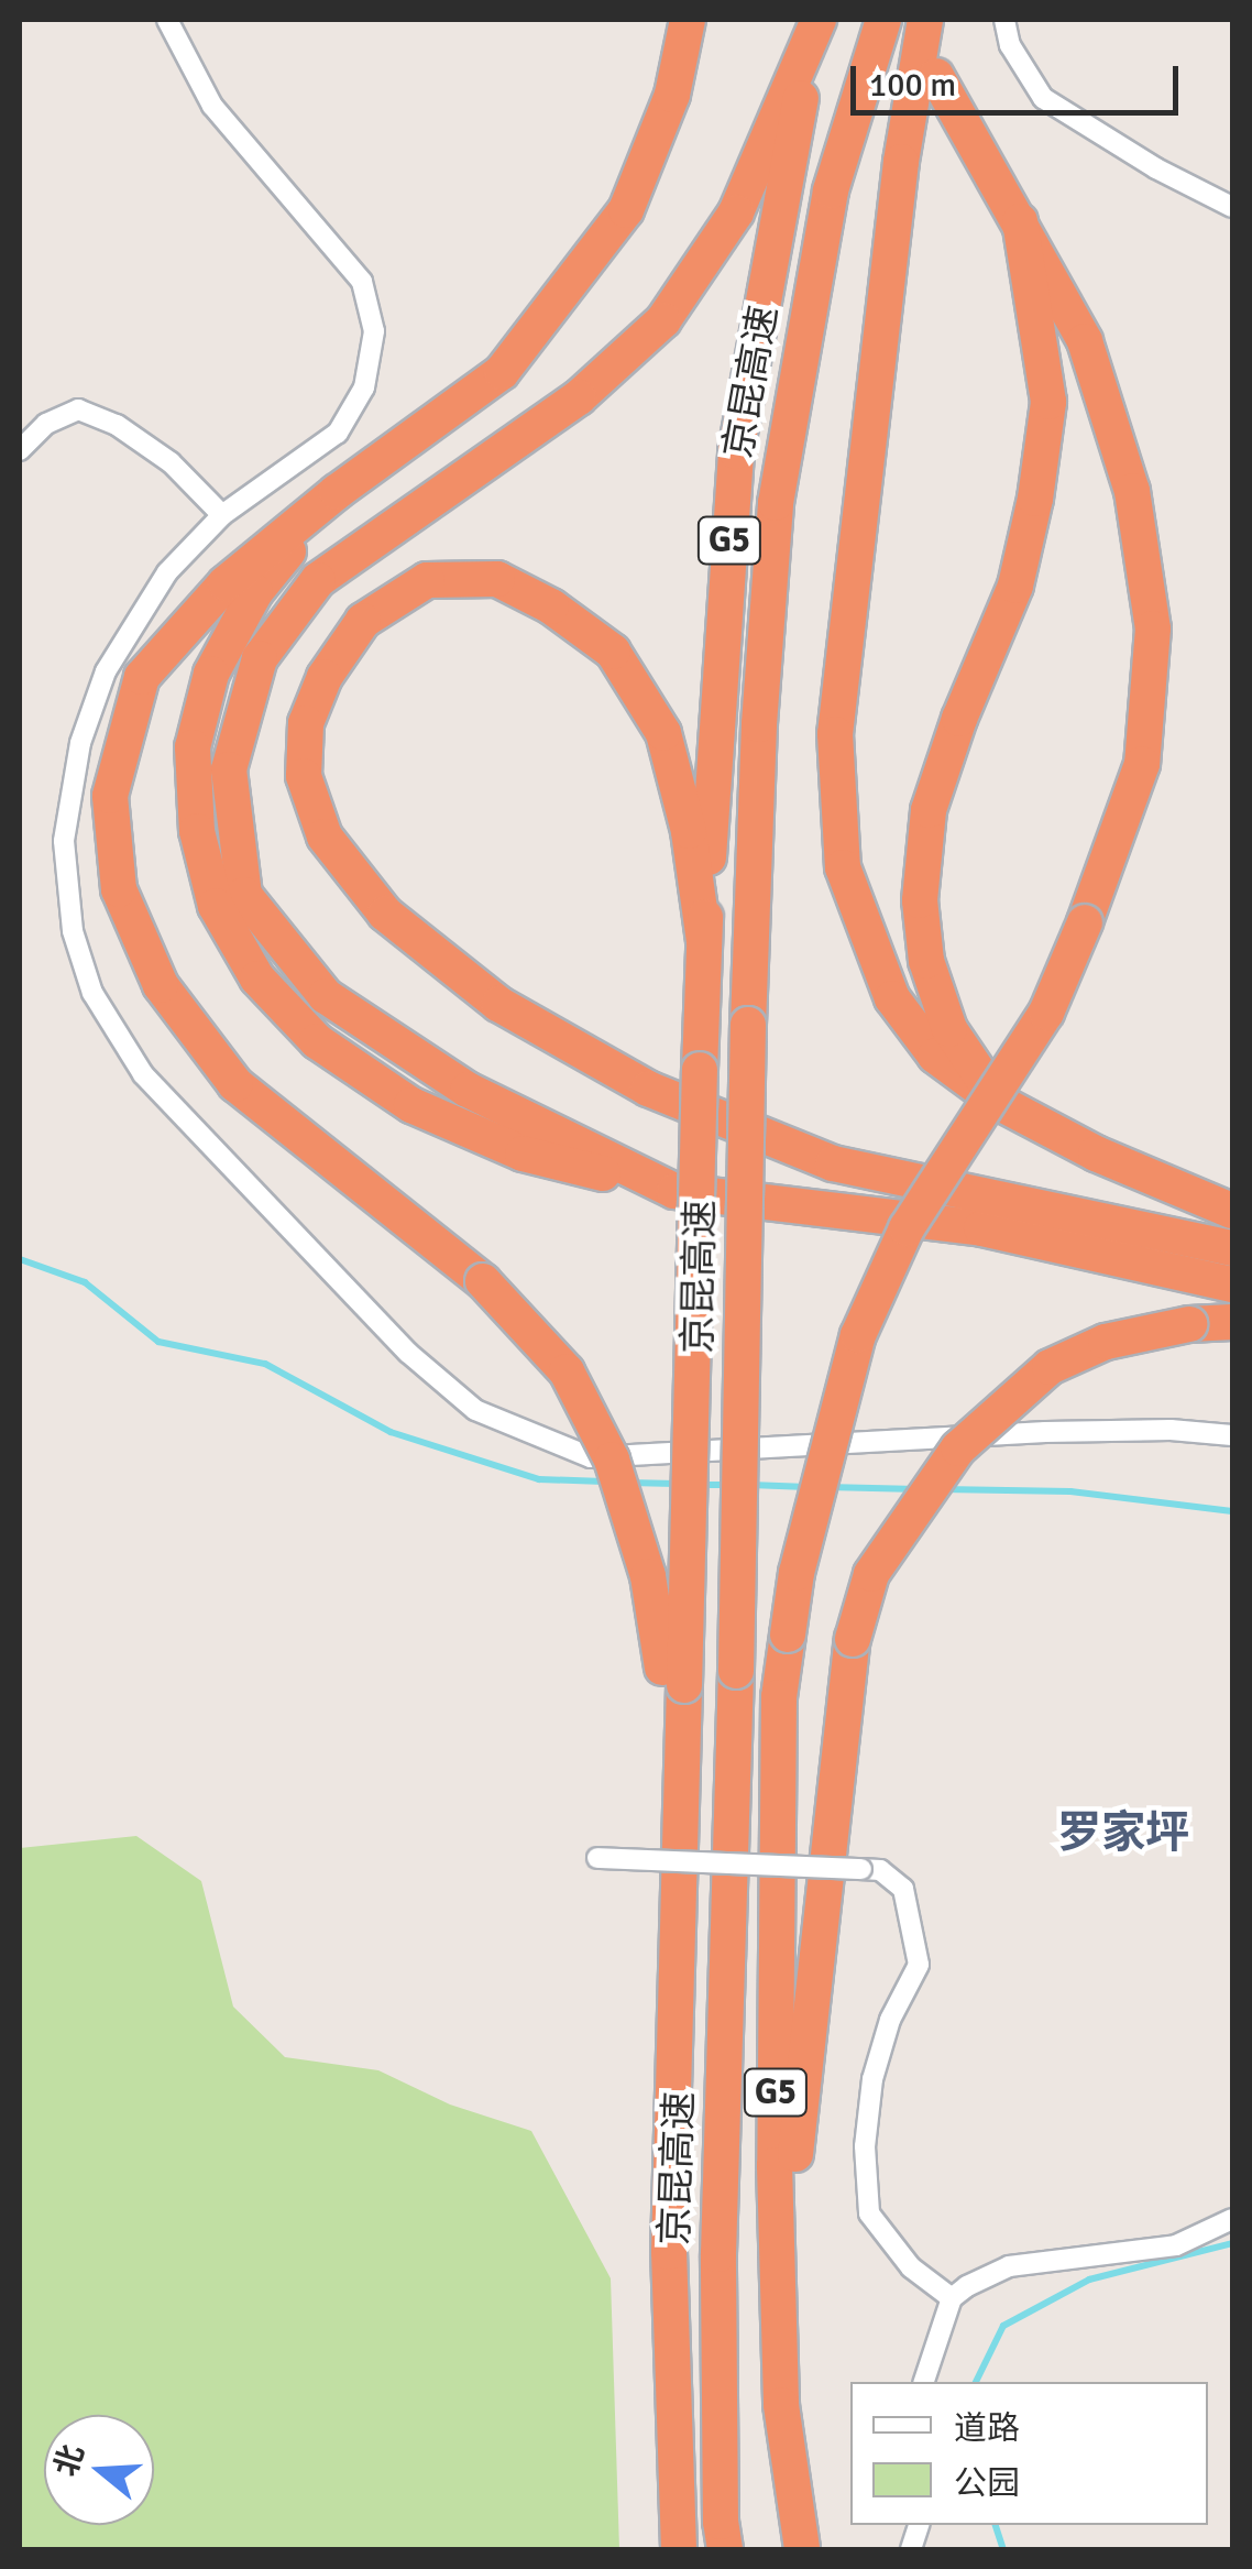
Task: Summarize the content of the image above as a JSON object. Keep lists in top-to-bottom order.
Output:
{
  "streets": {
    "highway": ["京昆高速", "G5"]
  },
  "districts": ["罗家坪"],
  "legend": ["道路", "公园"],
  "scale_bar": "100 m",
  "north": "left"
}
